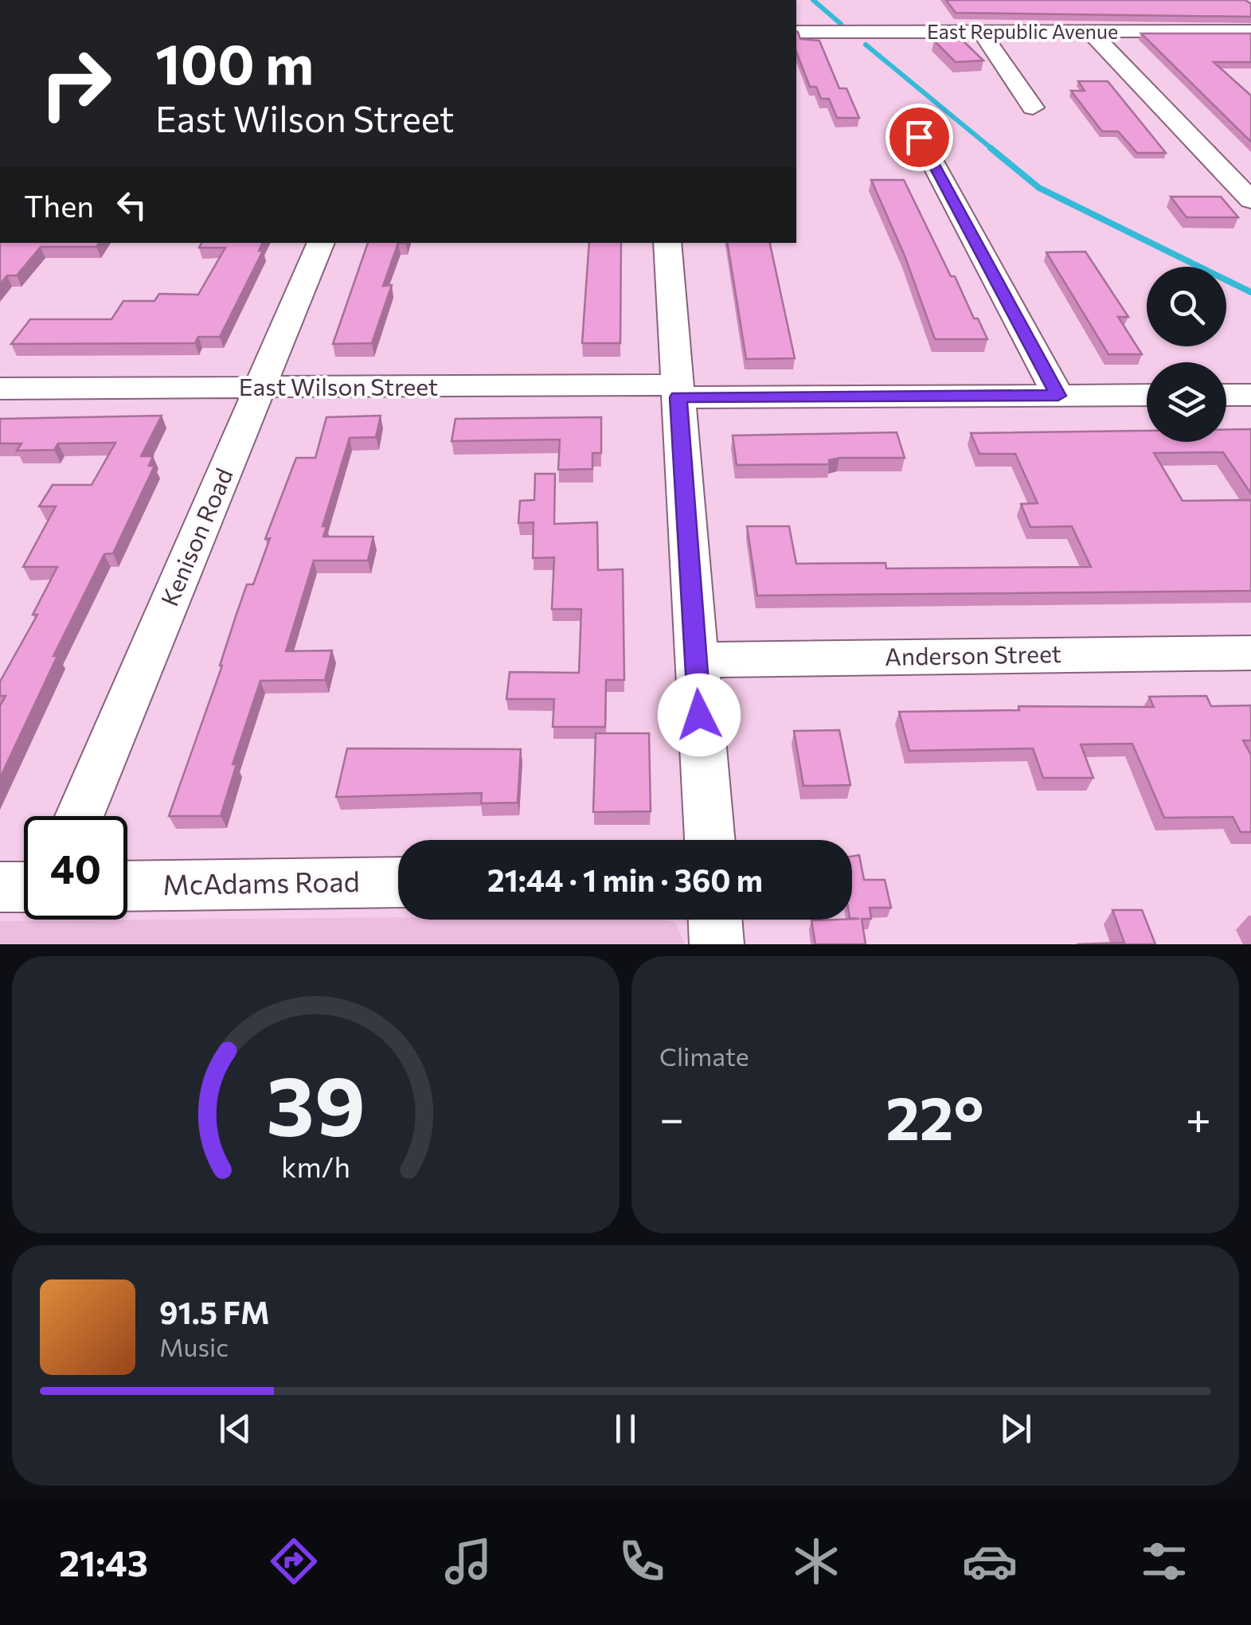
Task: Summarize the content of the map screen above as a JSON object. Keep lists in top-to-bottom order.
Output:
{
  "streets": {
    "street": [
      "East Republic Avenue",
      "East Wilson Street",
      "Kenison Road",
      "Anderson Street",
      "McAdams Road"
    ]
  },
  "crossings": [
    ["East Wilson Street", "Kenison Road"]
  ],
  "page": {
    "turn": ["100 m", "East Wilson Street"],
    "then": "Then",
    "limit": "40",
    "trip": "21:44 · 1 min · 360 m",
    "tile": "Climate",
    "heat": ["−", "22°", "+"],
    "song": ["91.5 FM", "Music"],
    "tabs": "21:43",
    "gauge": ["39", "km/h"]
  }
}
